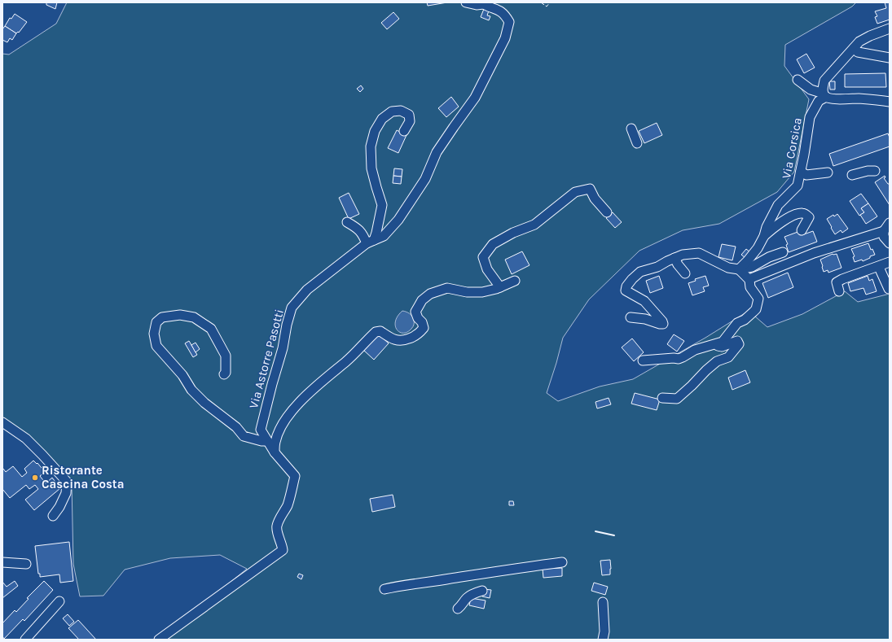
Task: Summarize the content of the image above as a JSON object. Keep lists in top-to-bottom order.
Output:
{
  "streets": {
    "street": ["Via Corsica", "Via Astorre Pasotti"]
  },
  "places": ["Ristorante Cascina Costa"]
}
